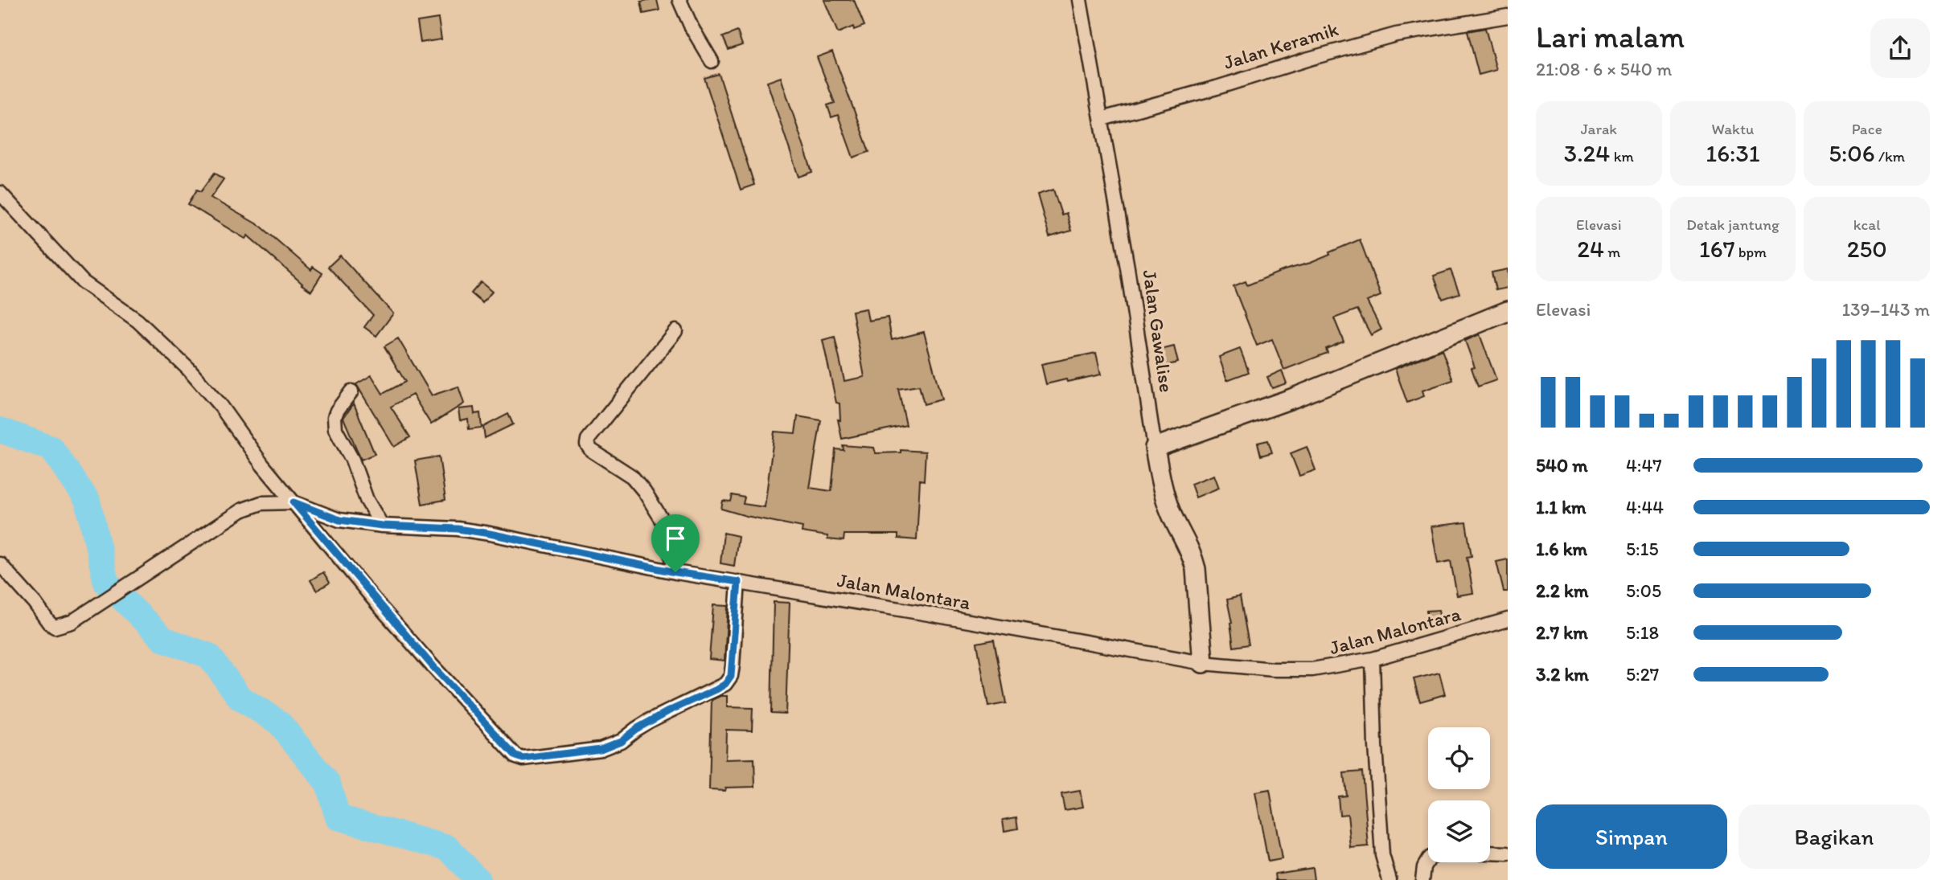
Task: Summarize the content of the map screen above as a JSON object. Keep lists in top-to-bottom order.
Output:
{
  "streets": {
    "street": ["Jalan Keramik", "Jalan Gawalise", "Jalan Malontara"]
  },
  "crossings": [
    ["Jalan Keramik", "Jalan Gawalise"],
    ["Jalan Gawalise", "Jalan Malontara"]
  ],
  "page": {
    "heading": ["Lari malam", "21:08 · 6 × 540 m"],
    "stats": [
      ["Jarak", "3.24 km"],
      ["Waktu", "16:31"],
      ["Pace", "5:06 /km"],
      ["Elevasi", "24 m"],
      ["Detak jantung", "167 bpm"],
      ["kcal", "250"]
    ],
    "chart": ["Elevasi", "139–143 m"],
    "list": [
      {
        "name": "540 m",
        "note": "4:47"
      },
      {
        "name": "1.1 km",
        "note": "4:44"
      },
      {
        "name": "1.6 km",
        "note": "5:15"
      },
      {
        "name": "2.2 km",
        "note": "5:05"
      },
      {
        "name": "2.7 km",
        "note": "5:18"
      },
      {
        "name": "3.2 km",
        "note": "5:27"
      }
    ],
    "buttons": ["Simpan", "Bagikan"]
  }
}
